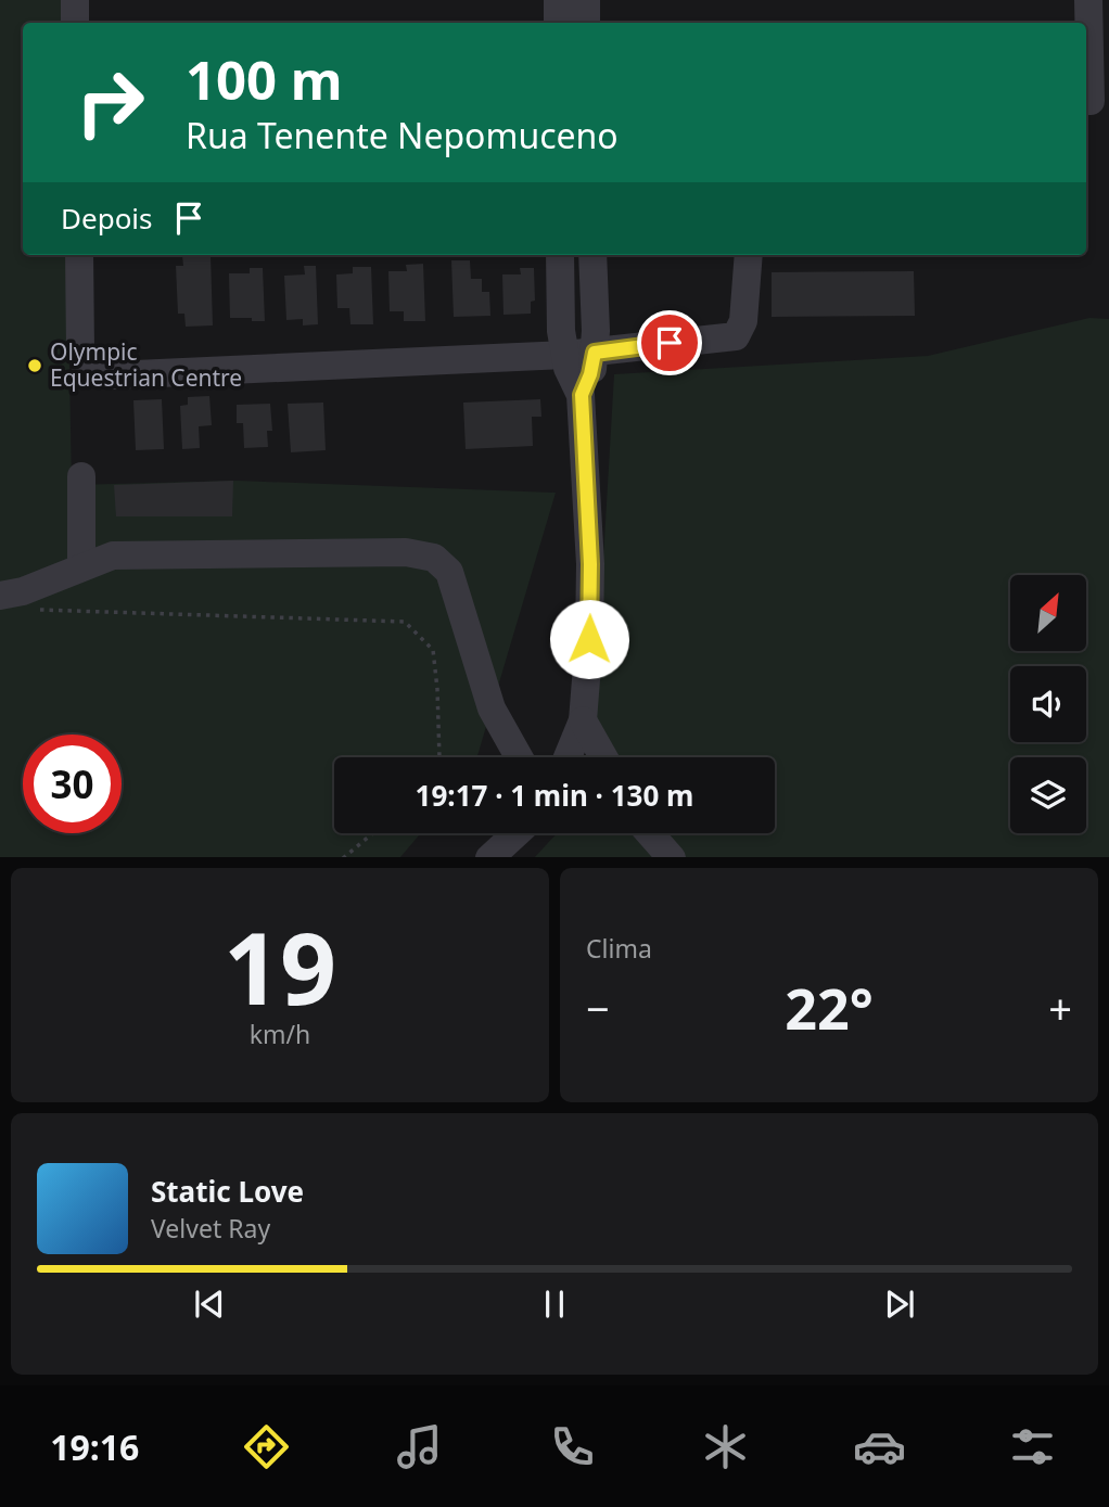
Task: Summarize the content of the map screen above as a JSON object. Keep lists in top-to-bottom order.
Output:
{
  "places": ["Olympic Equestrian Centre"],
  "north": "top right",
  "page": {
    "turn": ["100 m", "Rua Tenente Nepomuceno"],
    "then": "Depois",
    "limit": "30",
    "trip": "19:17 · 1 min · 130 m",
    "tile": [
      ["19", "km/h"],
      "Clima"
    ],
    "heat": ["−", "22°", "+"],
    "song": ["Static Love", "Velvet Ray"],
    "tabs": "19:16"
  }
}
